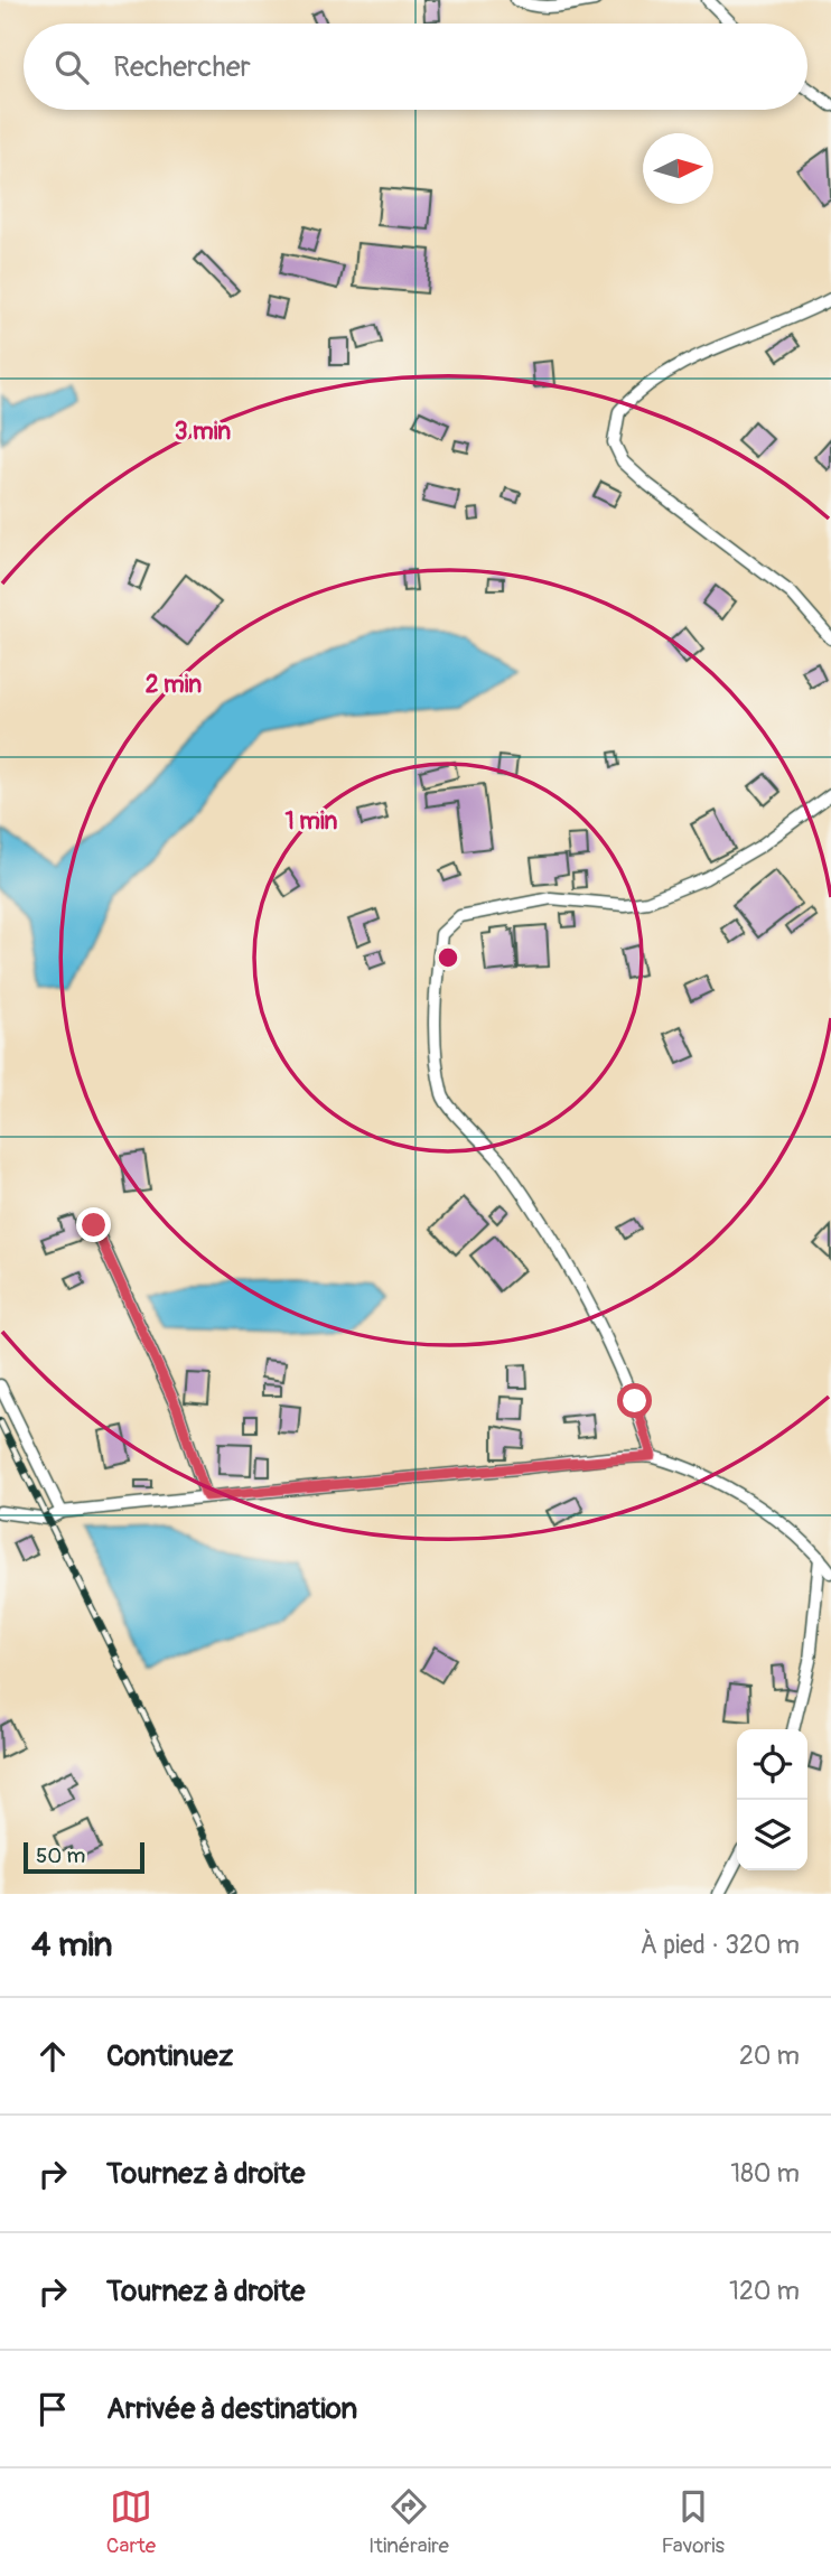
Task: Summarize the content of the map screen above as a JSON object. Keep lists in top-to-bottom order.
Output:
{
  "scale_bar": "50 m",
  "north": "right",
  "page": {
    "search": "Rechercher",
    "scale": "50 m",
    "heading": ["4 min", "À pied · 320 m"],
    "list": [
      ["Continuez", "20 m"],
      ["Tournez à droite", "180 m"],
      ["Tournez à droite", "120 m"],
      "Arrivée à destination"
    ],
    "nav": ["Carte", "Itinéraire", "Favoris"]
  },
  "rings": ["3 min", "2 min", "1 min"]
}
